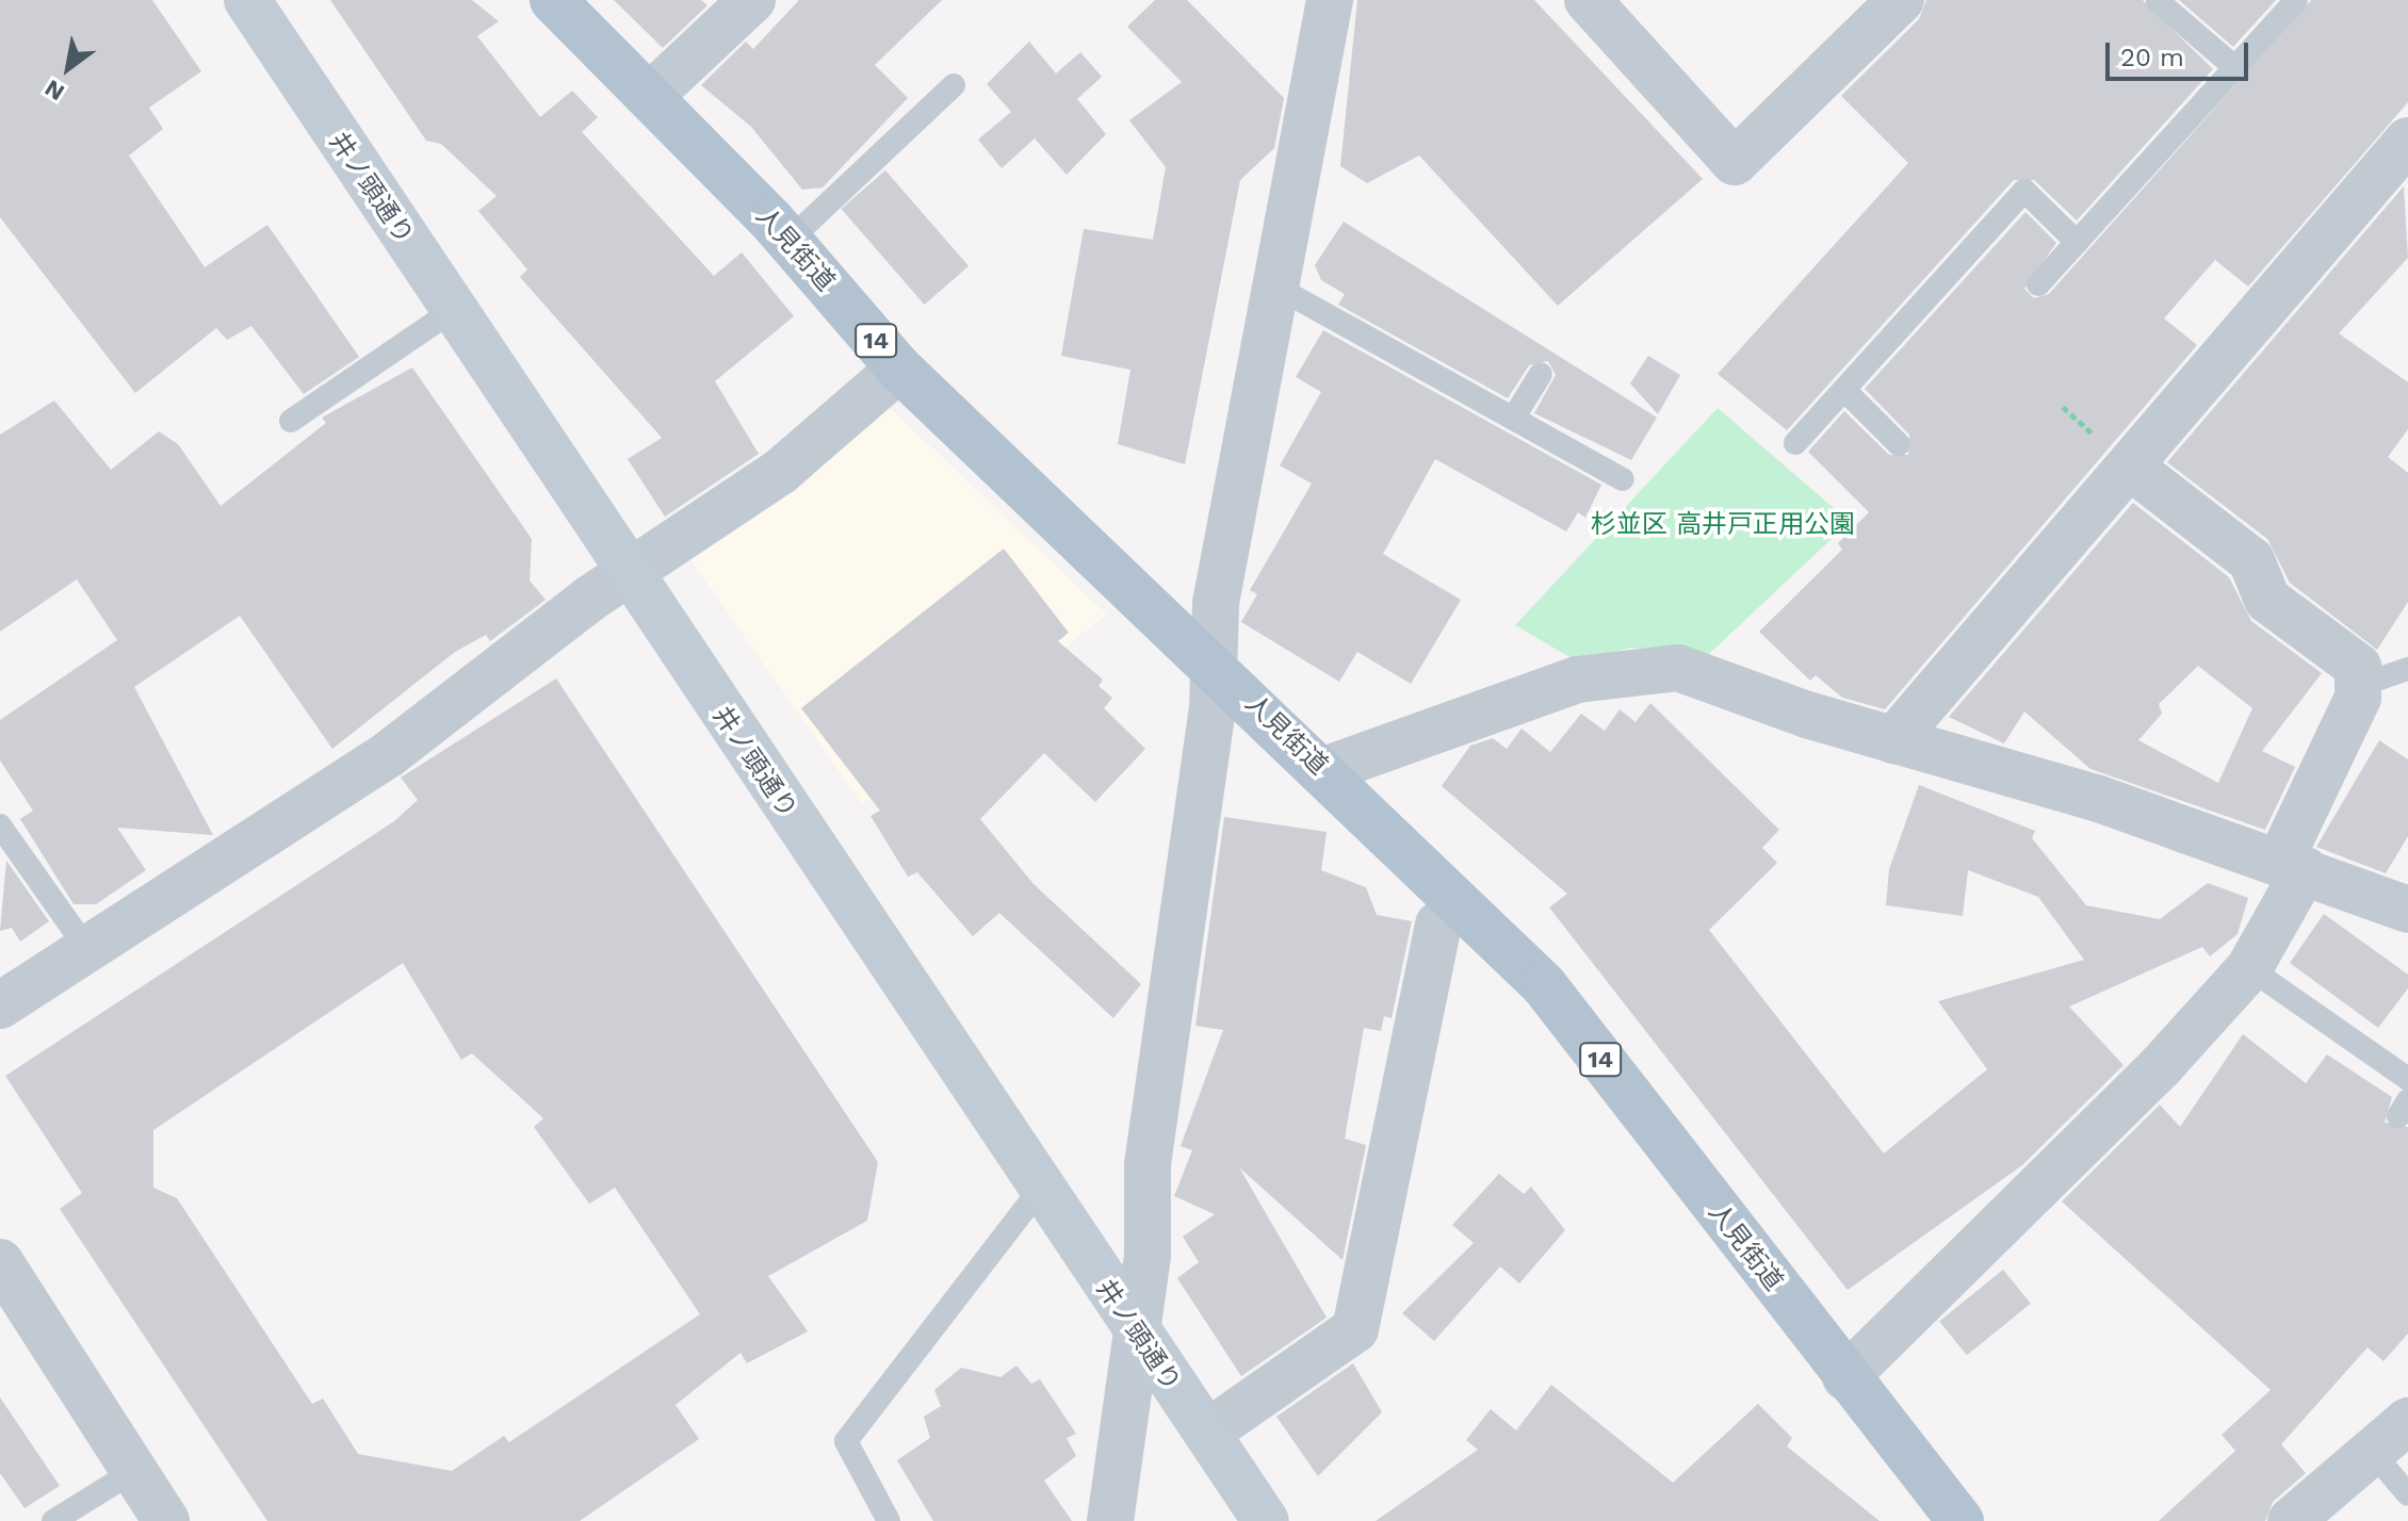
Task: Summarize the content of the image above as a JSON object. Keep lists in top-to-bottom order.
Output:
{
  "streets": {
    "main road": ["井ノ頭通り", "人見街道", "14"]
  },
  "parks": ["杉並区 高井戸正用公園"],
  "scale_bar": "20 m",
  "north": "bottom left"
}
